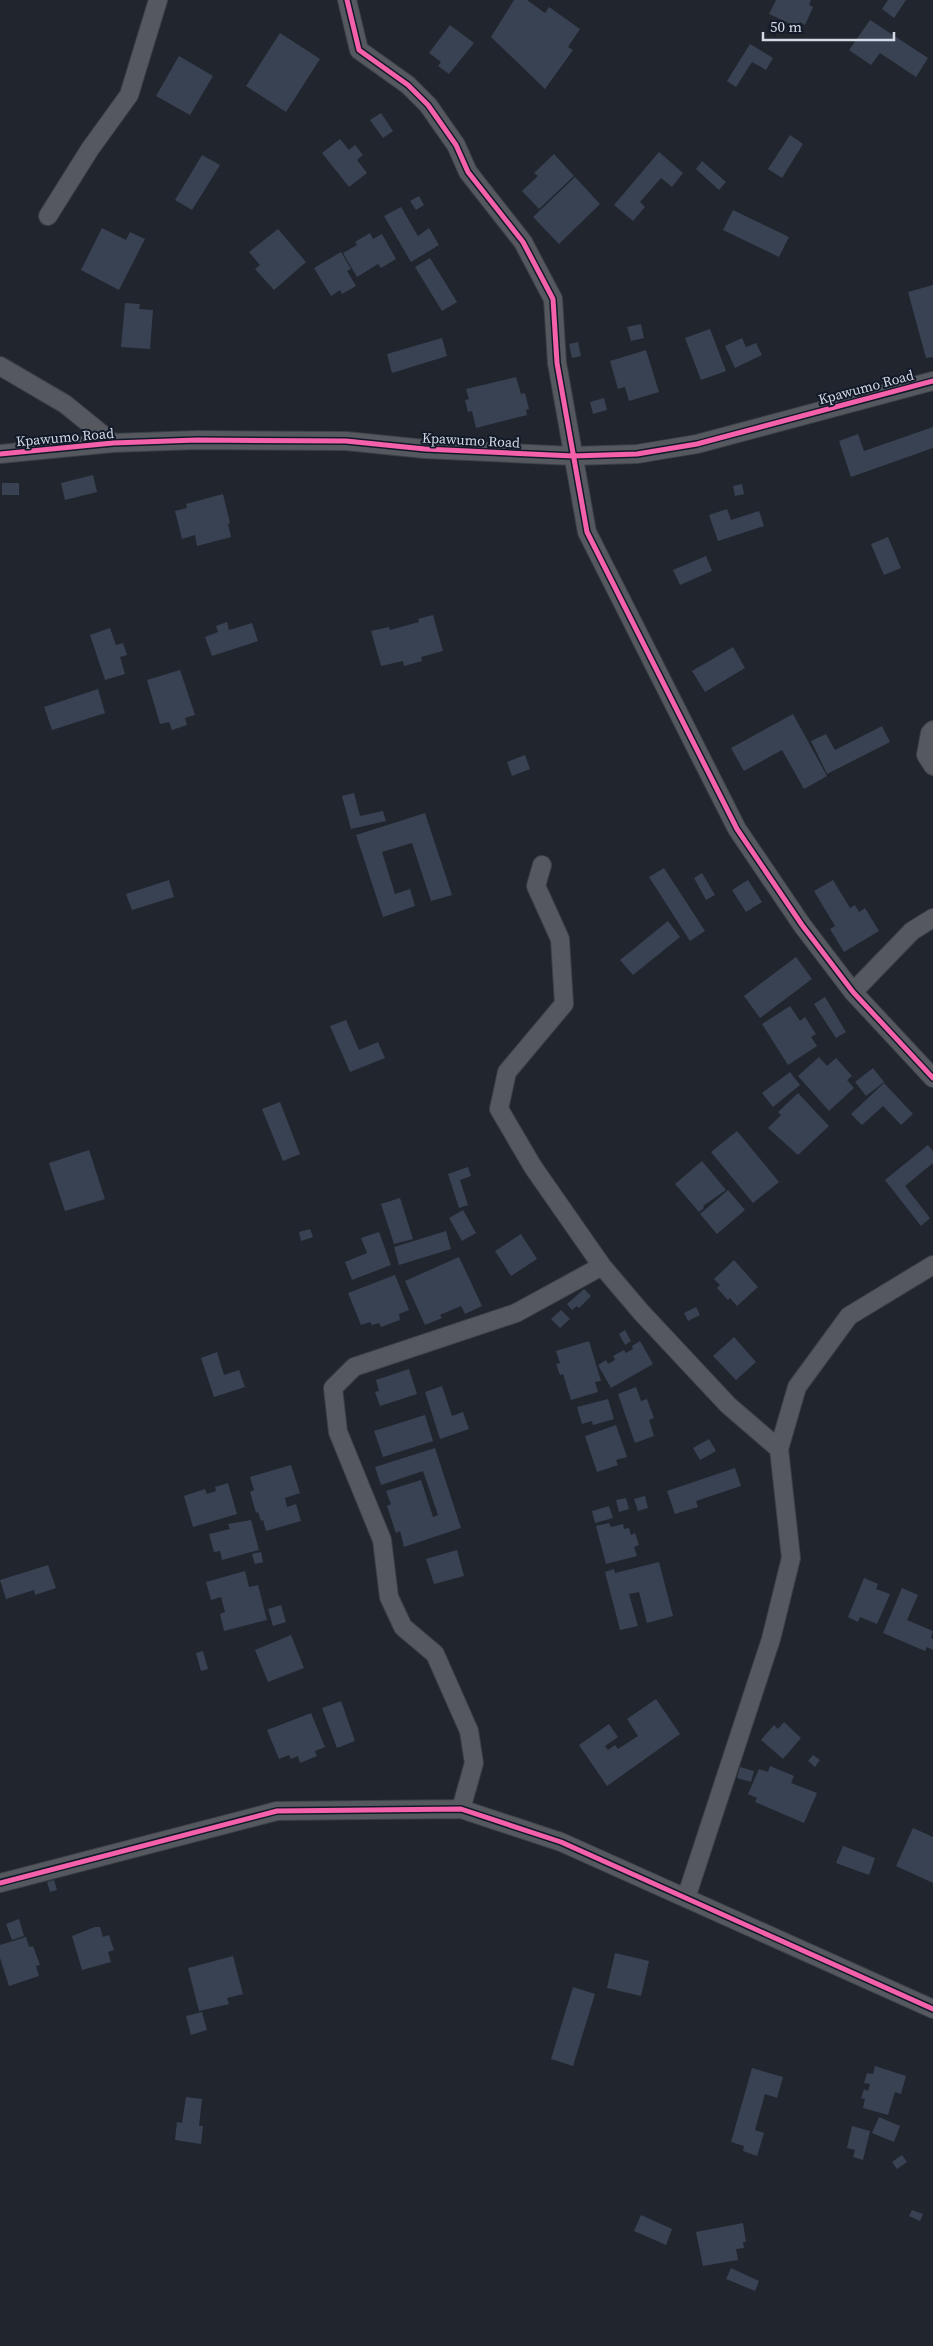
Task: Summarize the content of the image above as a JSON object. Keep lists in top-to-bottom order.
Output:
{
  "streets": {
    "street": ["Kpawumo Road"]
  },
  "scale_bar": "50 m"
}
